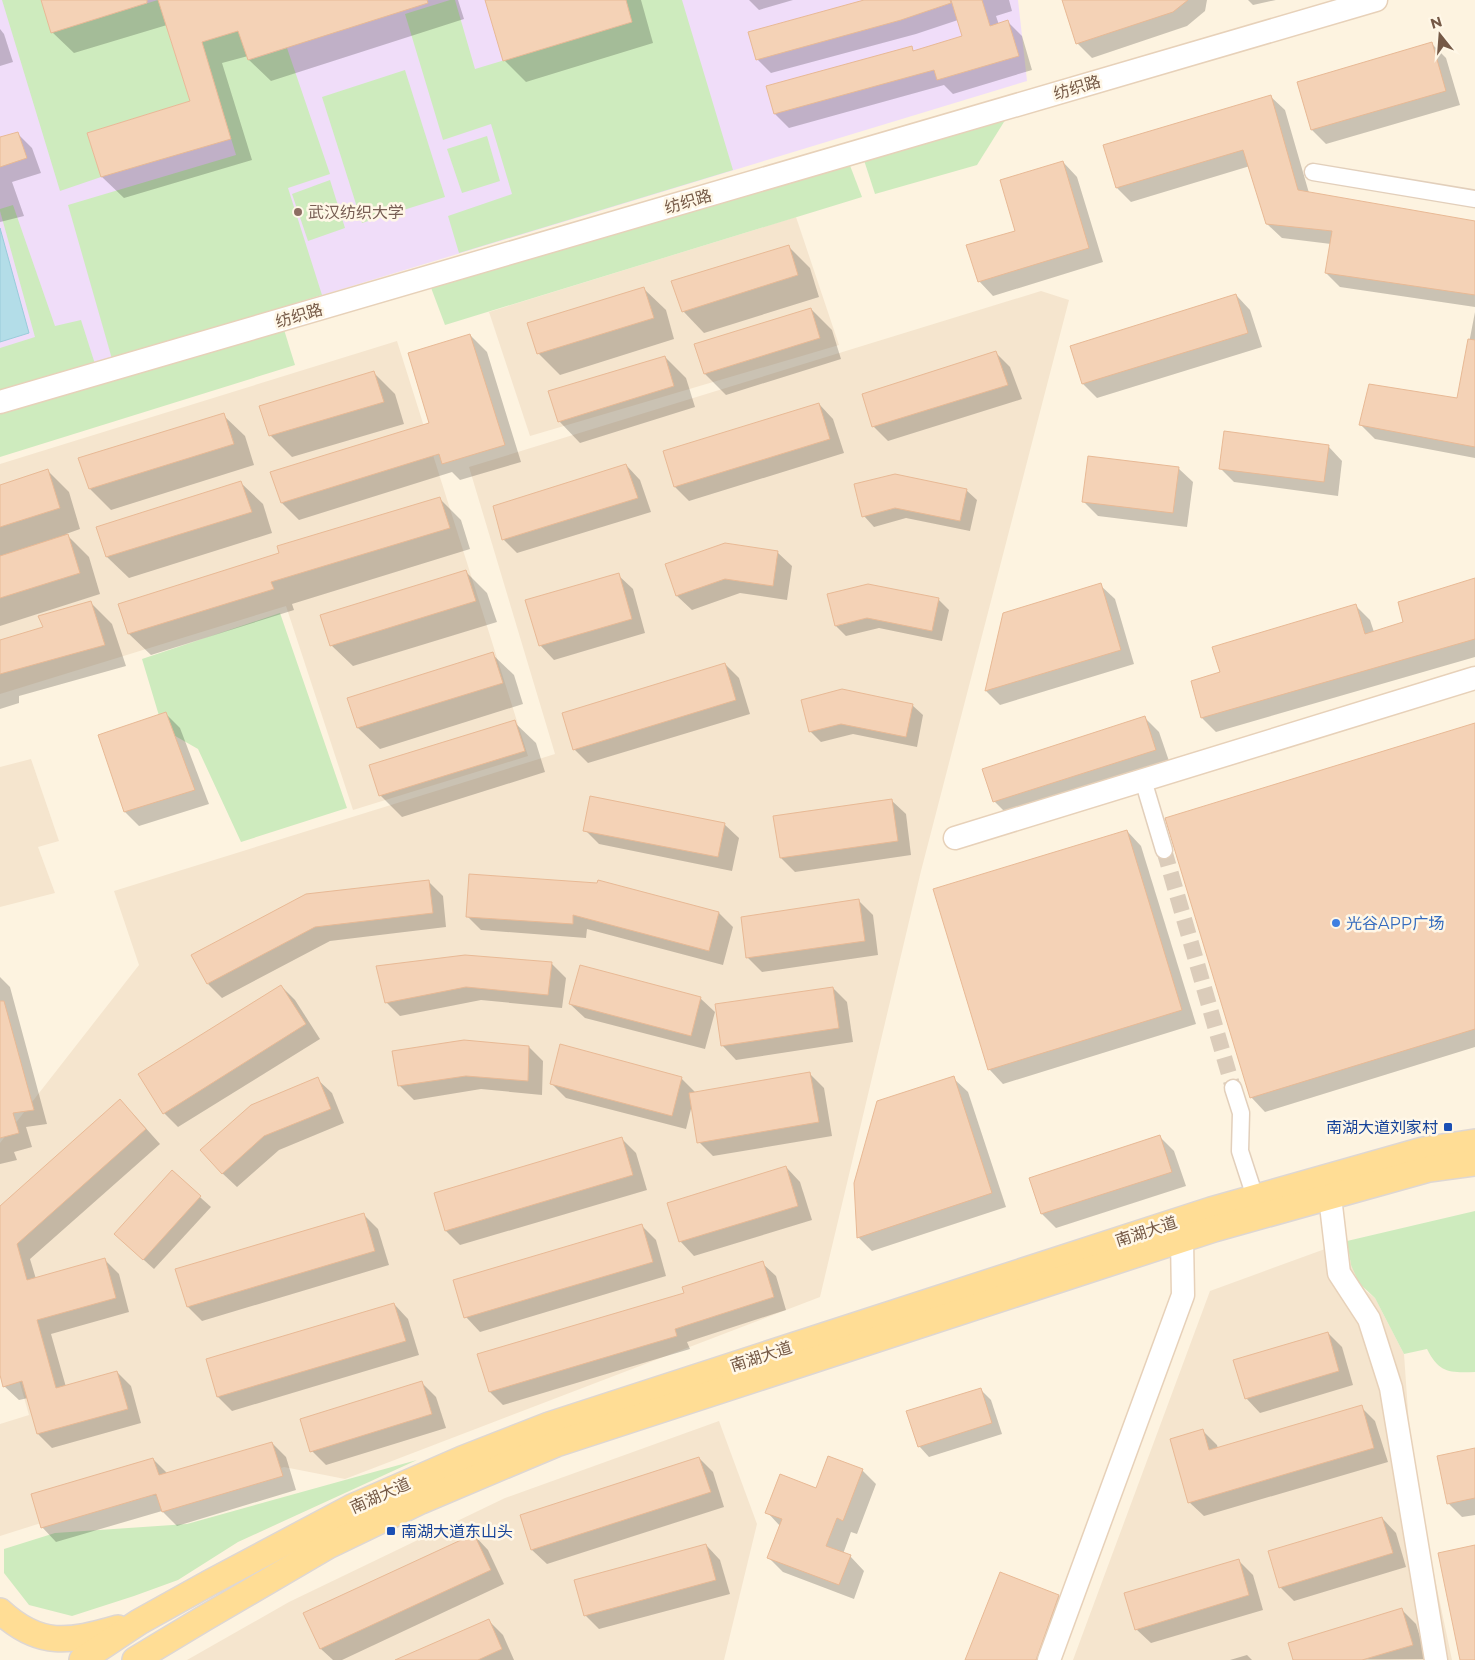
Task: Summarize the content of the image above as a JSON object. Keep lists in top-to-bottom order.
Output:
{
  "streets": {
    "main road": ["南湖大道"],
    "street": ["纺织路"]
  },
  "places": {
    "other": ["武汉纺织大学", "光谷APP广场"],
    "transit": ["南湖大道刘家村", "南湖大道东山头"]
  },
  "north": "top"
}
